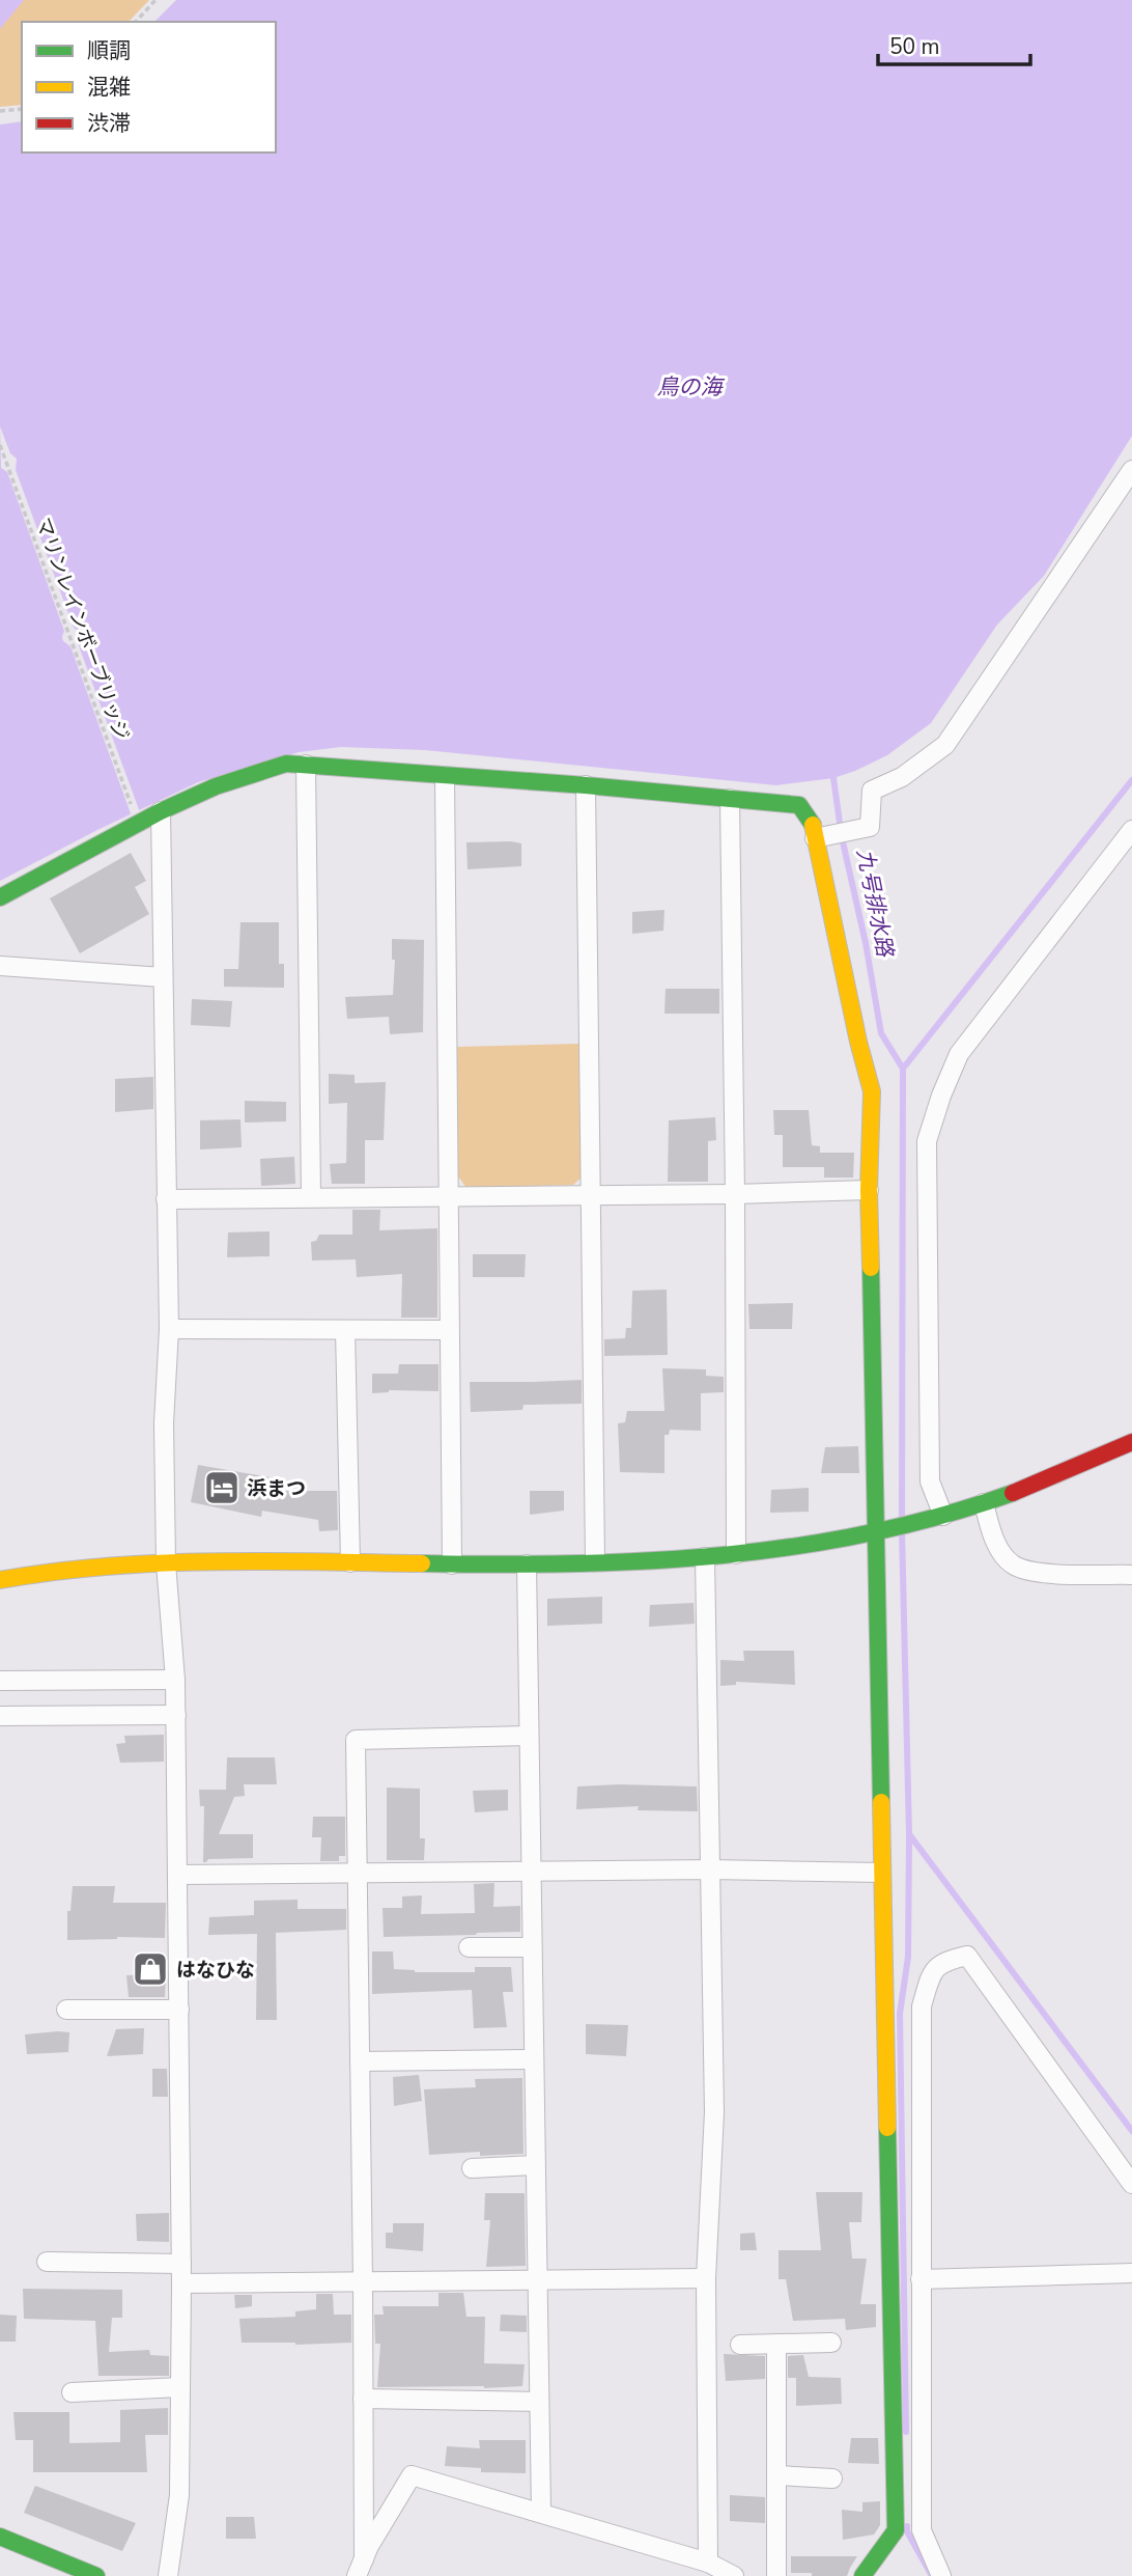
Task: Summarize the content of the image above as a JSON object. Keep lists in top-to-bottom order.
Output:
{
  "streets": {
    "path": ["マリンレインボーブリッジ"]
  },
  "water": ["鳥の海", "九号排水路"],
  "places": {
    "hotel": ["浜まつ"],
    "shop": ["はなひな"]
  },
  "legend": ["順調", "混雑", "渋滞"],
  "scale_bar": "50 m"
}
